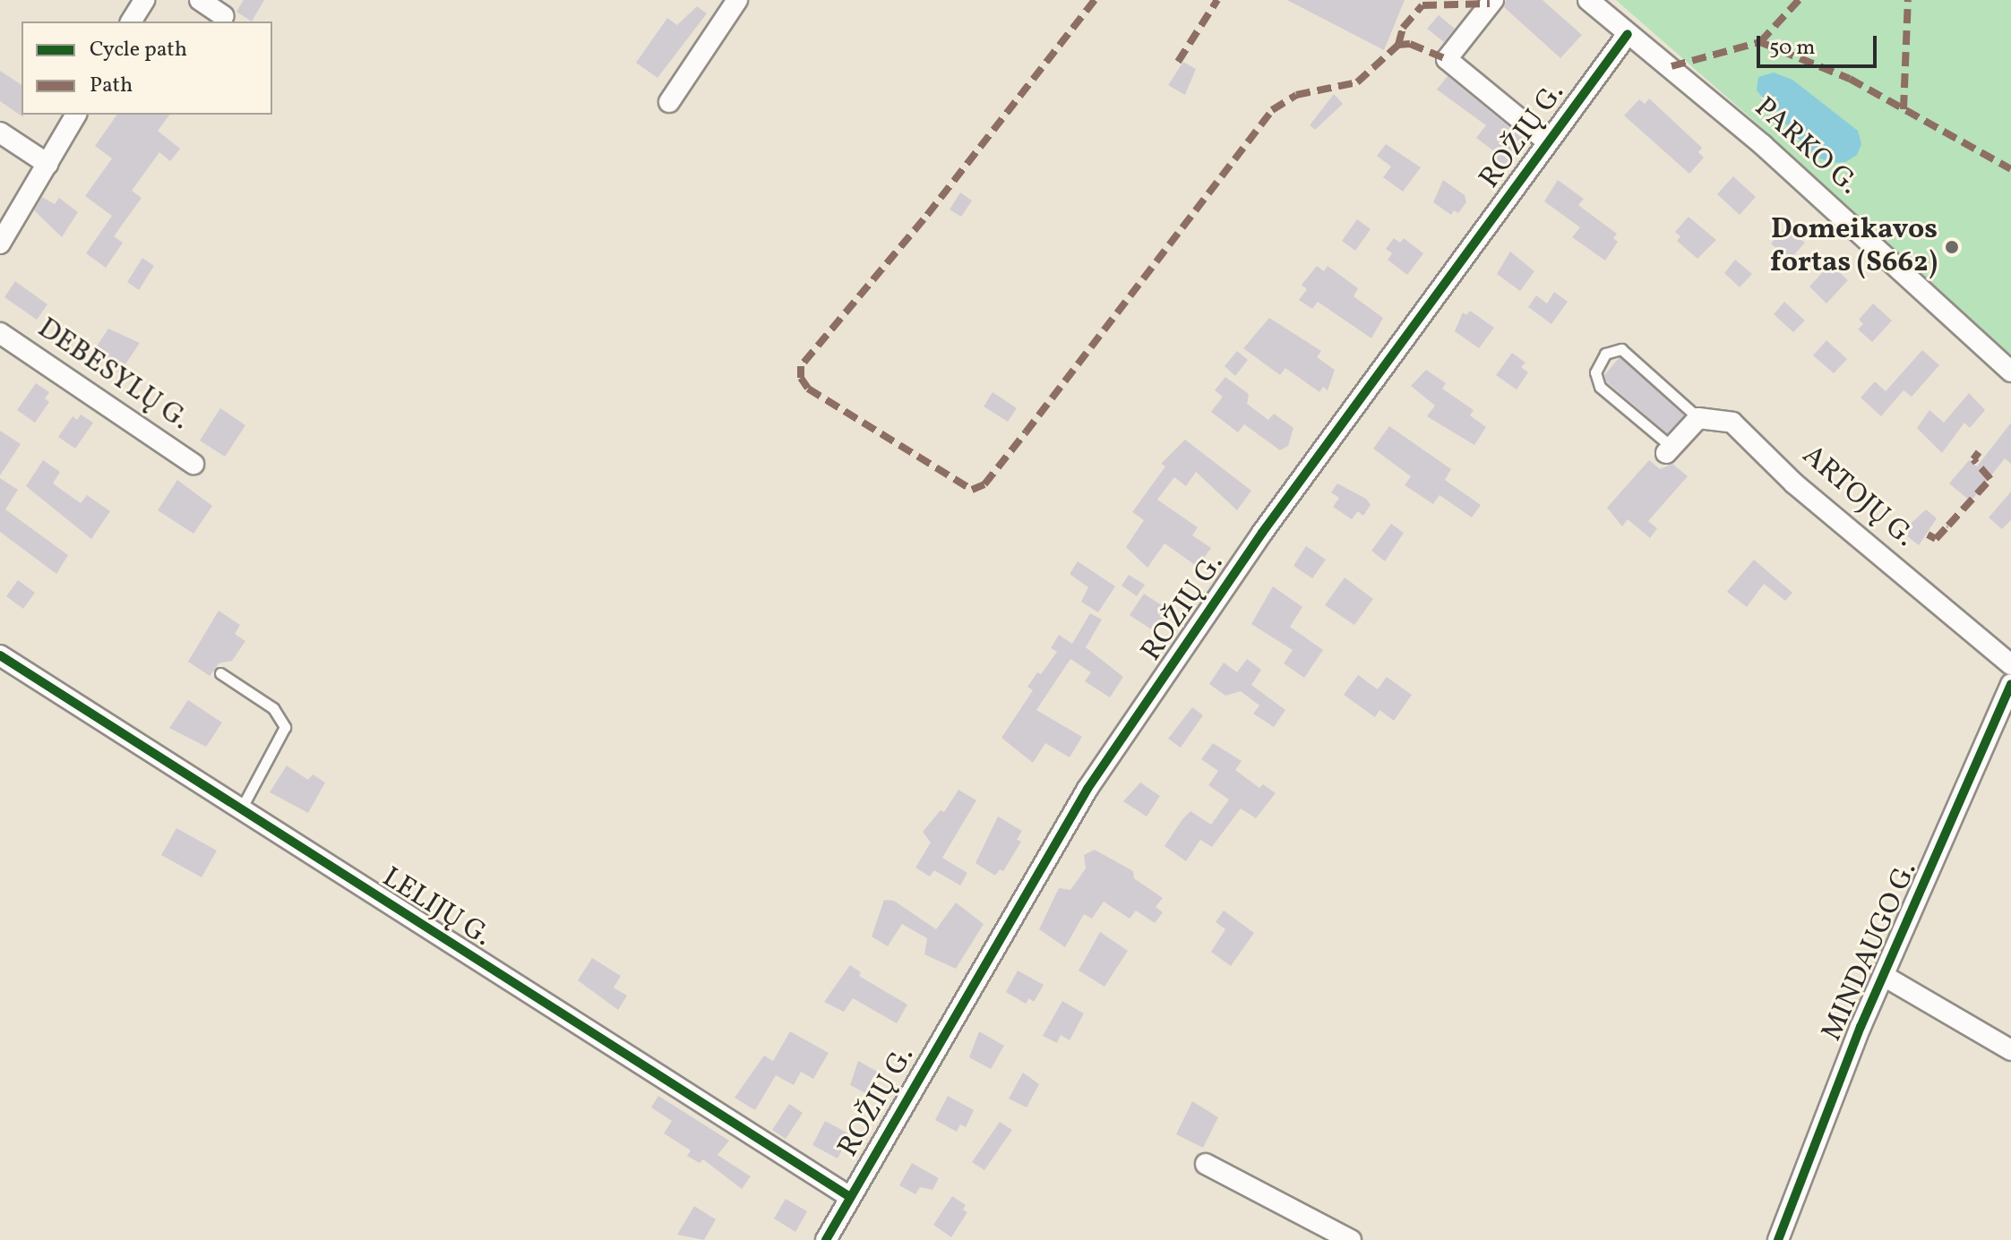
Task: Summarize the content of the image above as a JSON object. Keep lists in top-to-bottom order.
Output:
{
  "streets": {
    "street": [
      "ROŽIŲ G.",
      "PARKO G.",
      "DEBESYLŲ G.",
      "ARTOJŲ G.",
      "LELIJŲ G.",
      "MINDAUGO G."
    ]
  },
  "crossings": [
    ["ROŽIŲ G.", "PARKO G."],
    ["ROŽIŲ G.", "LELIJŲ G."]
  ],
  "places": ["Domeikavos fortas (S662)"],
  "legend": ["Cycle path", "Path"],
  "scale_bar": "50 m"
}
